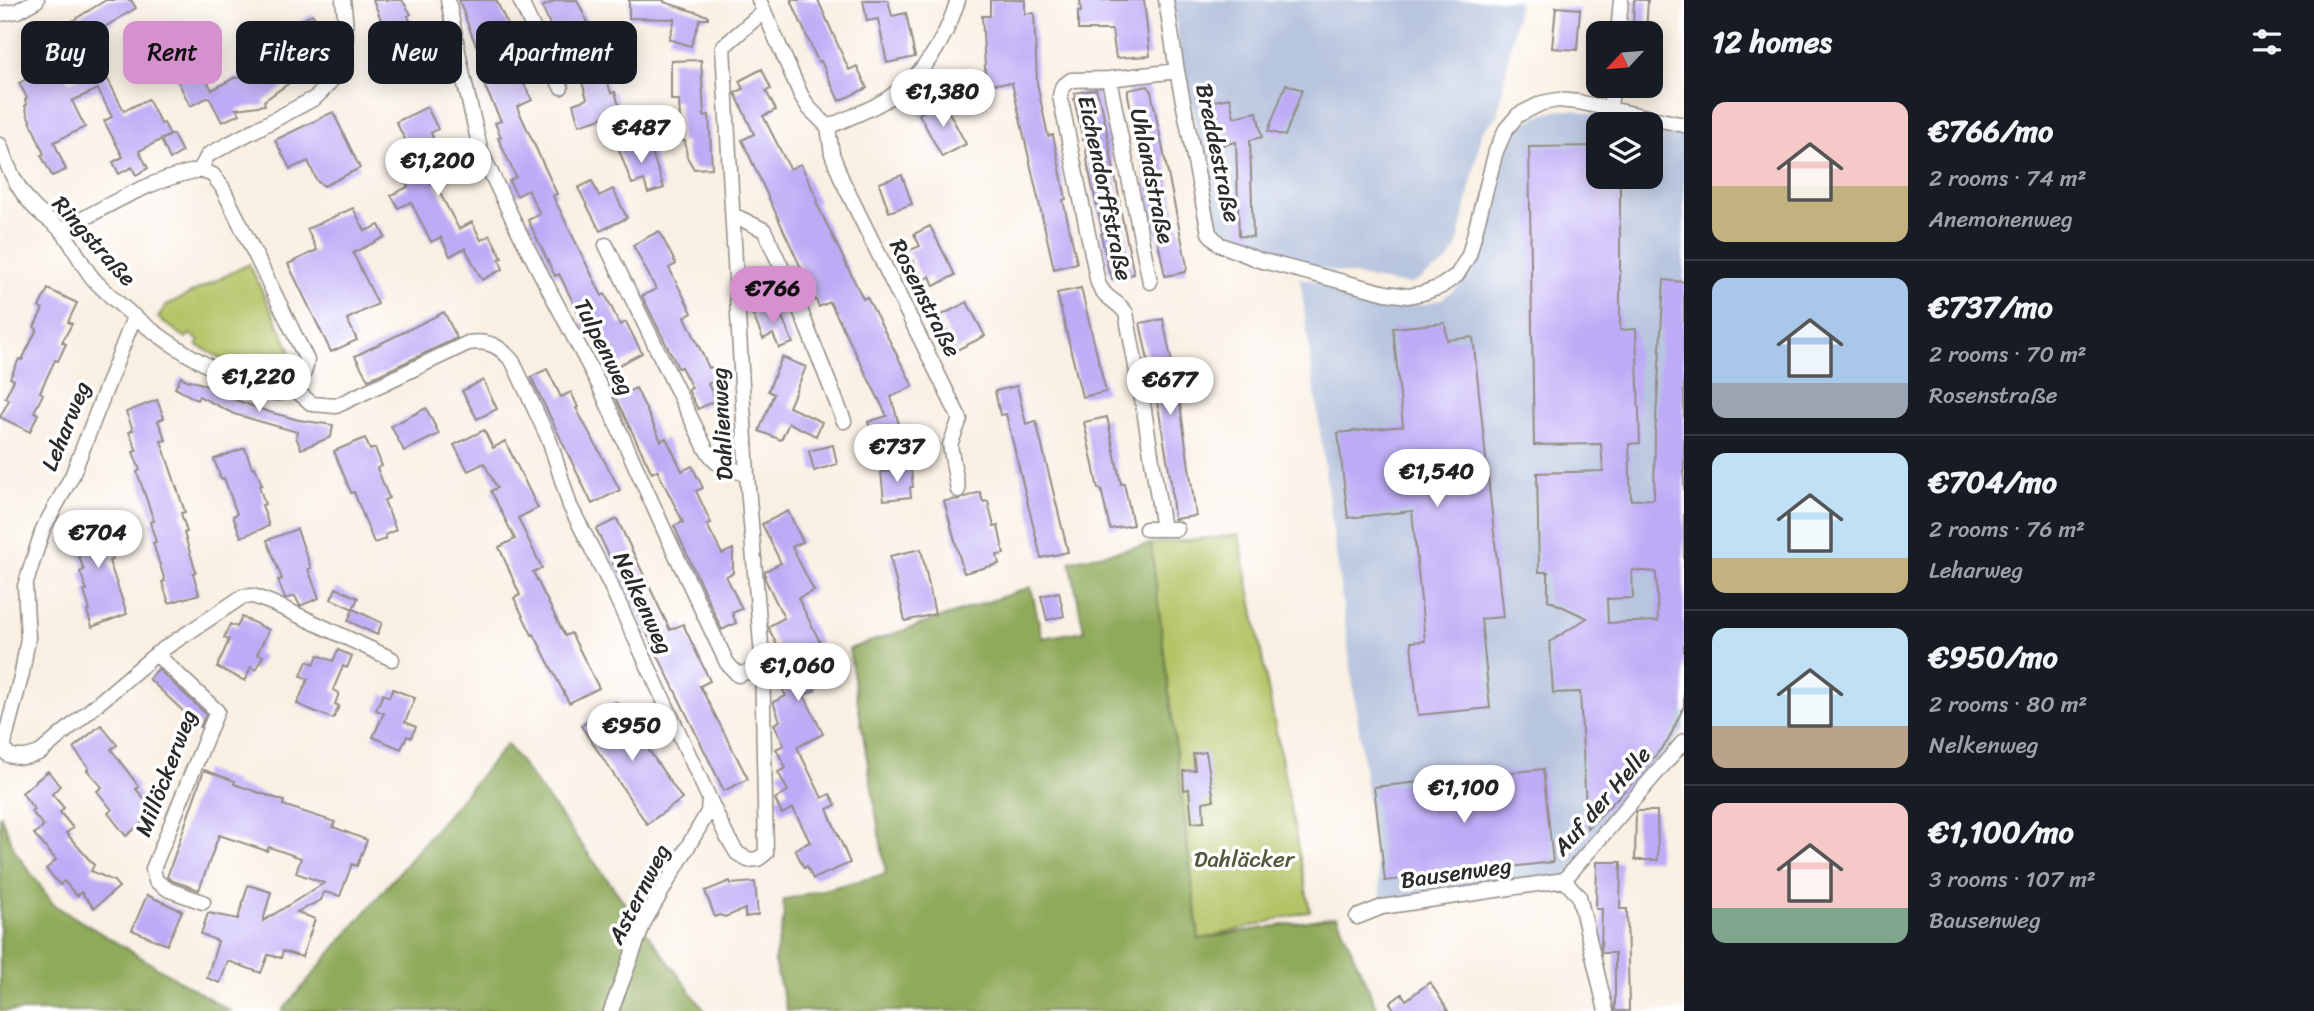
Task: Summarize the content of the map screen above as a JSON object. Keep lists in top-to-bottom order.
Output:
{
  "streets": {
    "street": [
      "Breddestraße",
      "Uhlandstraße",
      "Eichendorffstraße",
      "Ringstraße",
      "Rosenstraße",
      "Tulpenweg",
      "Dahlienweg",
      "Leharweg",
      "Nelkenweg",
      "Millöckerweg",
      "Auf der Helle",
      "Bausenweg",
      "Asternweg"
    ]
  },
  "crossings": [
    ["Breddestraße", "Eichendorffstraße"],
    ["Uhlandstraße", "Eichendorffstraße"],
    ["Ringstraße", "Leharweg"],
    ["Ringstraße", "Nelkenweg"],
    ["Tulpenweg", "Dahlienweg"],
    ["Dahlienweg", "Nelkenweg"],
    ["Leharweg", "Millöckerweg"],
    ["Nelkenweg", "Asternweg"],
    ["Auf der Helle", "Bausenweg"]
  ],
  "parks": ["Dahläcker"],
  "north": "bottom left",
  "page": {
    "heading": "12 homes",
    "chip": [
      "Buy",
      "Rent",
      "Filters",
      "New",
      "Apartment"
    ],
    "price": [
      "€1,380",
      "€487",
      "€1,200",
      "€766",
      "€1,220",
      "€677",
      "€737",
      "€1,540",
      "€704",
      "€1,060",
      "€950",
      "€1,100"
    ],
    "list": [
      {
        "name": "€766/mo",
        "note": "2 rooms · 74 m² · Anemonenweg"
      },
      {
        "name": "€737/mo",
        "note": "2 rooms · 70 m² · Rosenstraße"
      },
      {
        "name": "€704/mo",
        "note": "2 rooms · 76 m² · Leharweg"
      },
      {
        "name": "€950/mo",
        "note": "2 rooms · 80 m² · Nelkenweg"
      },
      {
        "name": "€1,100/mo",
        "note": "3 rooms · 107 m² · Bausenweg"
      }
    ]
  }
}
